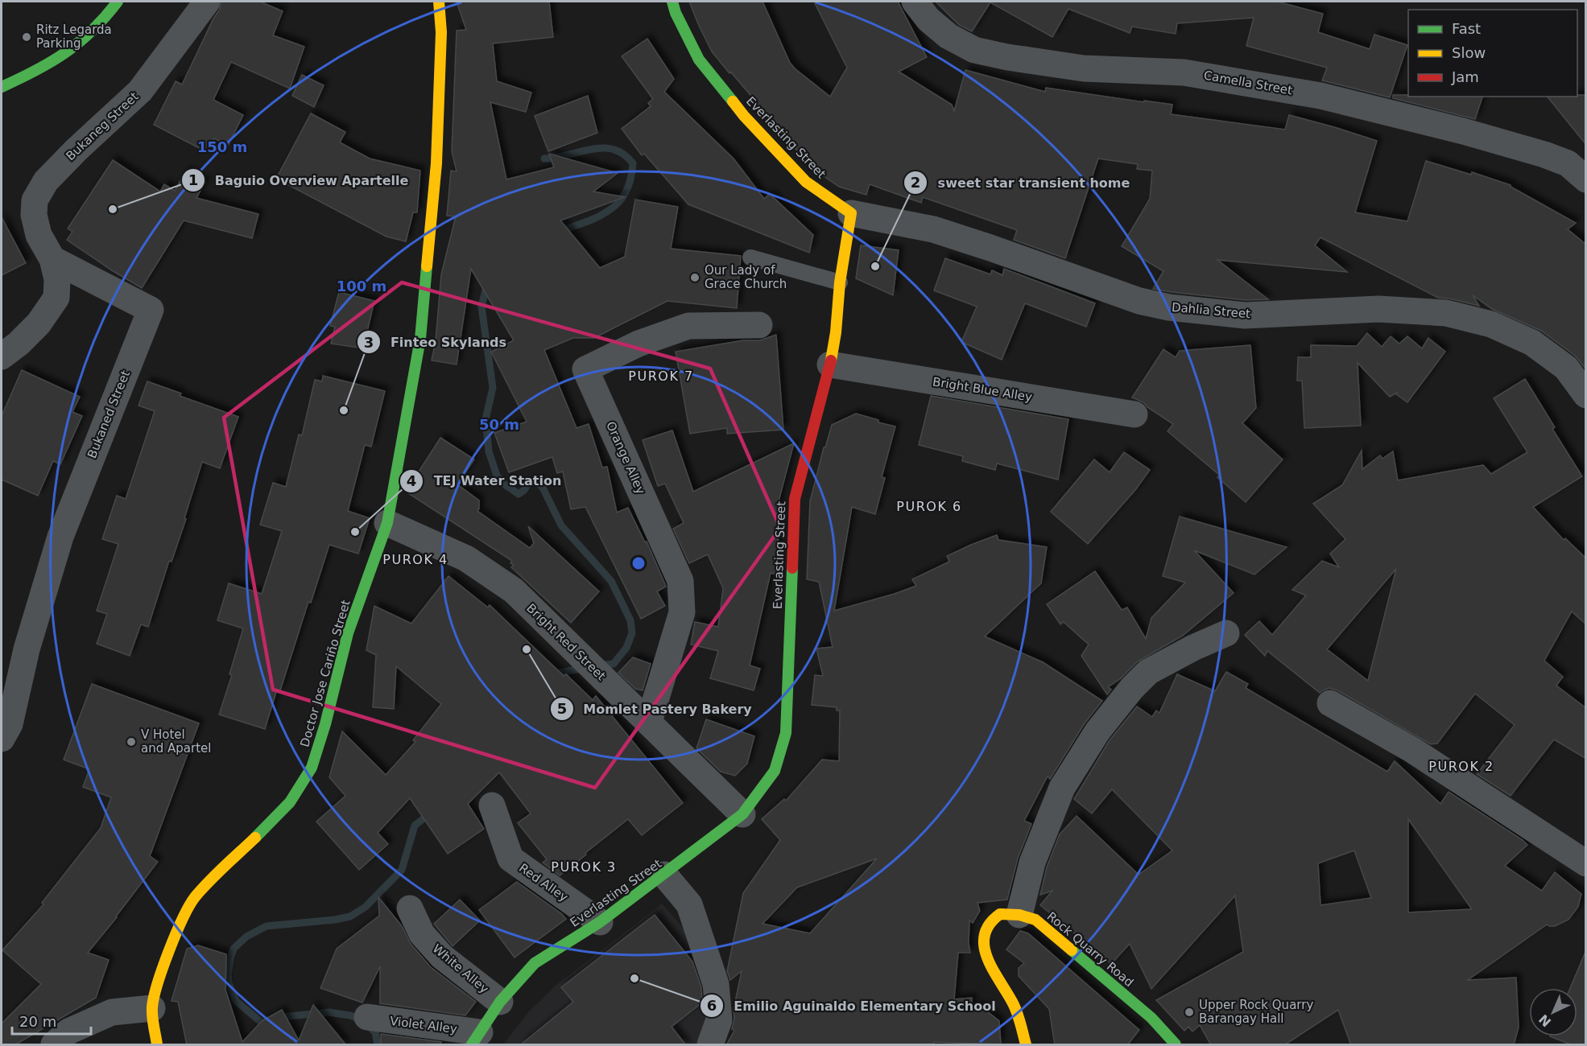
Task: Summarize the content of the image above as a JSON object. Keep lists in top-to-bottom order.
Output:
{
  "streets": {
    "street": [
      "Camella Street",
      "Bukaneg Street",
      "Everlasting Street",
      "Dahlia Street",
      "Bright Blue Alley",
      "Bukaned Street",
      "Orange Alley",
      "Bright Red Street",
      "Doctor Jose Cariño Street",
      "Red Alley",
      "Rock Quarry Road",
      "White Alley",
      "Violet Alley"
    ]
  },
  "crossings": [
    ["Bukaneg Street", "Bukaned Street"],
    ["Everlasting Street", "Dahlia Street"],
    ["Everlasting Street", "Bright Blue Alley"],
    ["Everlasting Street", "Bright Red Street"],
    ["Everlasting Street", "Red Alley"],
    ["Everlasting Street", "White Alley"],
    ["Everlasting Street", "Violet Alley"],
    ["Orange Alley", "Bright Red Street"],
    ["Bright Red Street", "Doctor Jose Cariño Street"]
  ],
  "districts": [
    "PUROK 7",
    "PUROK 6",
    "PUROK 4",
    "PUROK 2",
    "PUROK 3"
  ],
  "places": [
    "Ritz Legarda Parking",
    "Baguio Overview Apartelle",
    "sweet star transient home",
    "Our Lady of Grace Church",
    "Finteo Skylands",
    "TEJ Water Station",
    "Momlet Pastery Bakery",
    "V Hotel and Apartel",
    "Emilio Aguinaldo Elementary School",
    "Upper Rock Quarry Barangay Hall"
  ],
  "legend": ["Fast", "Slow", "Jam"],
  "scale_bar": "20 m",
  "north": "bottom left",
  "rings": ["150 m", "100 m", "50 m"]
}
